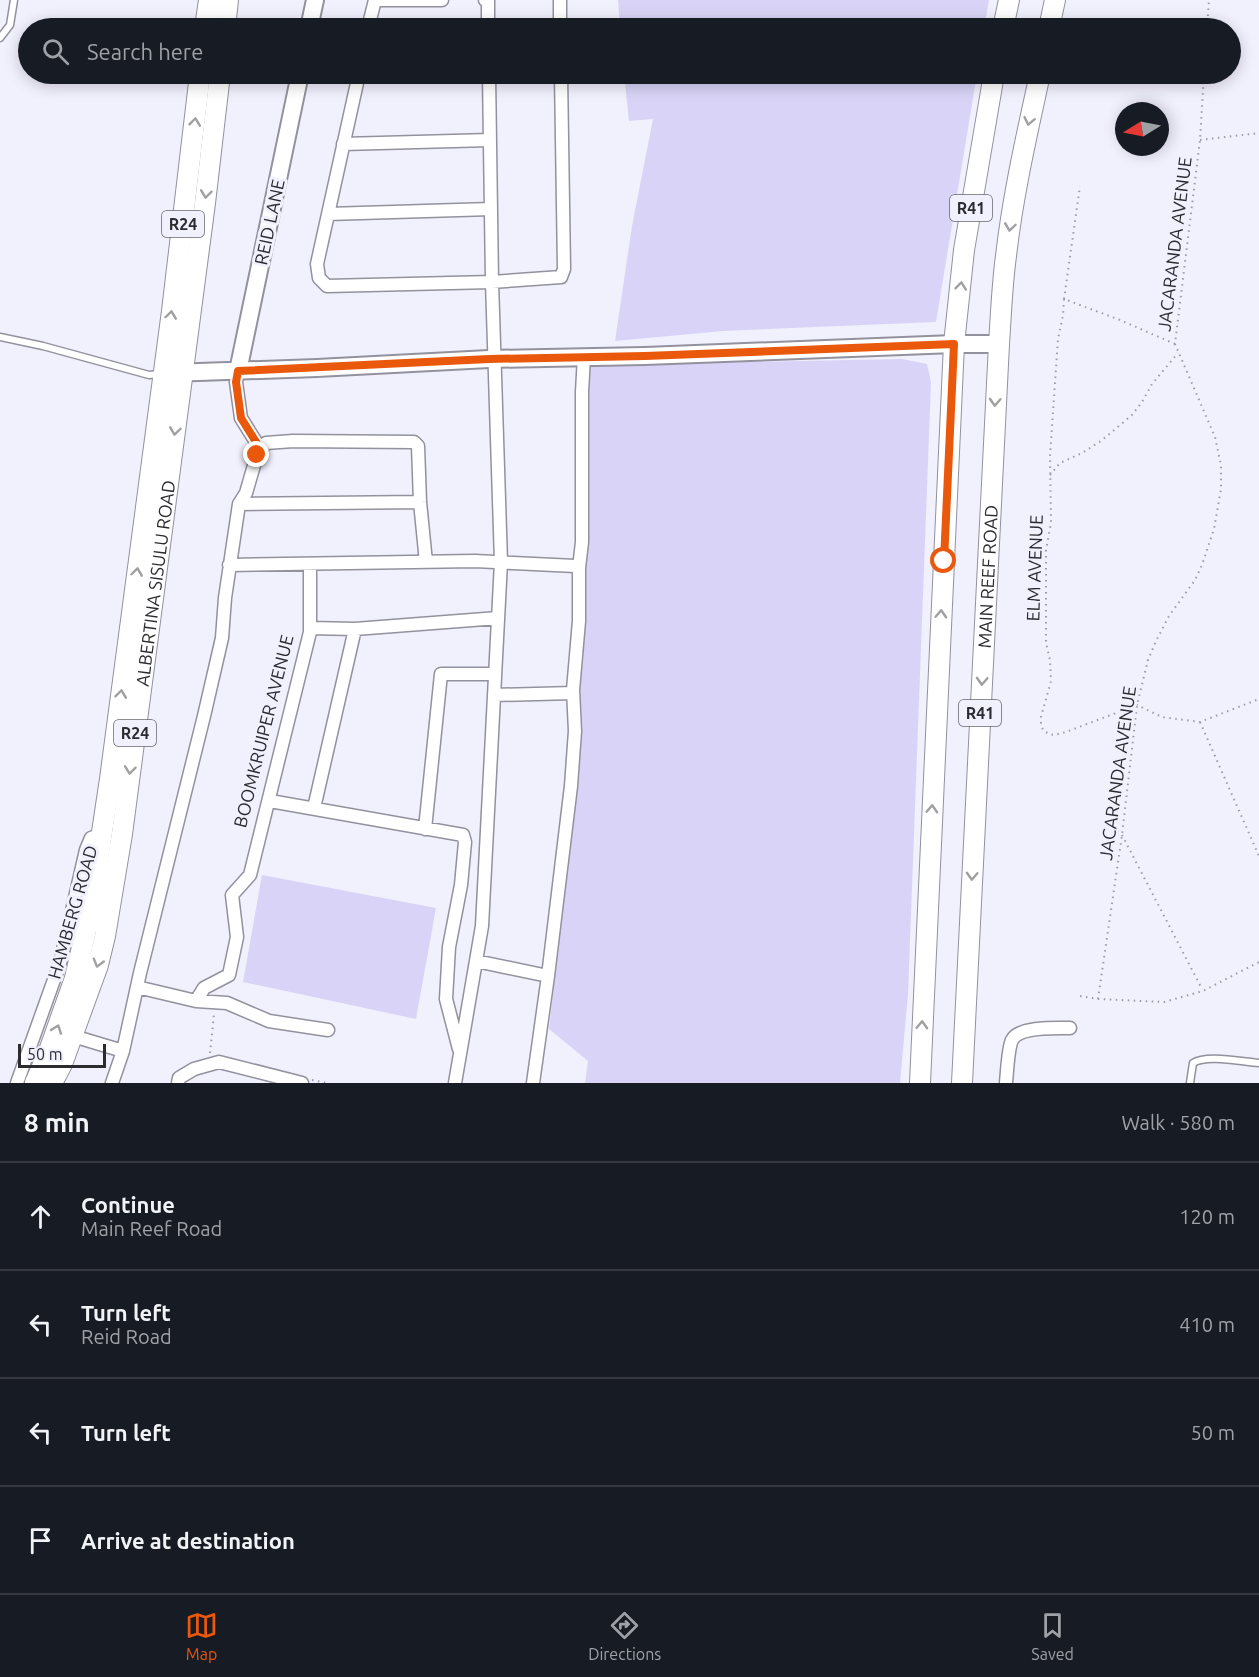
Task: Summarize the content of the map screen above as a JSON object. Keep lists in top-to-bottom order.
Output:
{
  "streets": {
    "main road": [
      "R41",
      "R24",
      "MAIN REEF ROAD",
      "ALBERTINA SISULU ROAD"
    ],
    "street": ["REID LANE", "HAMBERG ROAD"],
    "path": ["JACARANDA AVENUE", "ELM AVENUE"]
  },
  "crossings": [
    ["JACARANDA AVENUE", "ELM AVENUE"],
    ["ALBERTINA SISULU ROAD", "HAMBERG ROAD"]
  ],
  "scale_bar": "50 m",
  "north": "left",
  "page": {
    "search": "Search here",
    "scale": "50 m",
    "heading": ["8 min", "Walk · 580 m"],
    "list": [
      ["Continue", "Main Reef Road", "120 m"],
      ["Turn left", "Reid Road", "410 m"],
      ["Turn left", "50 m"],
      "Arrive at destination"
    ],
    "nav": ["Map", "Directions", "Saved"]
  }
}
